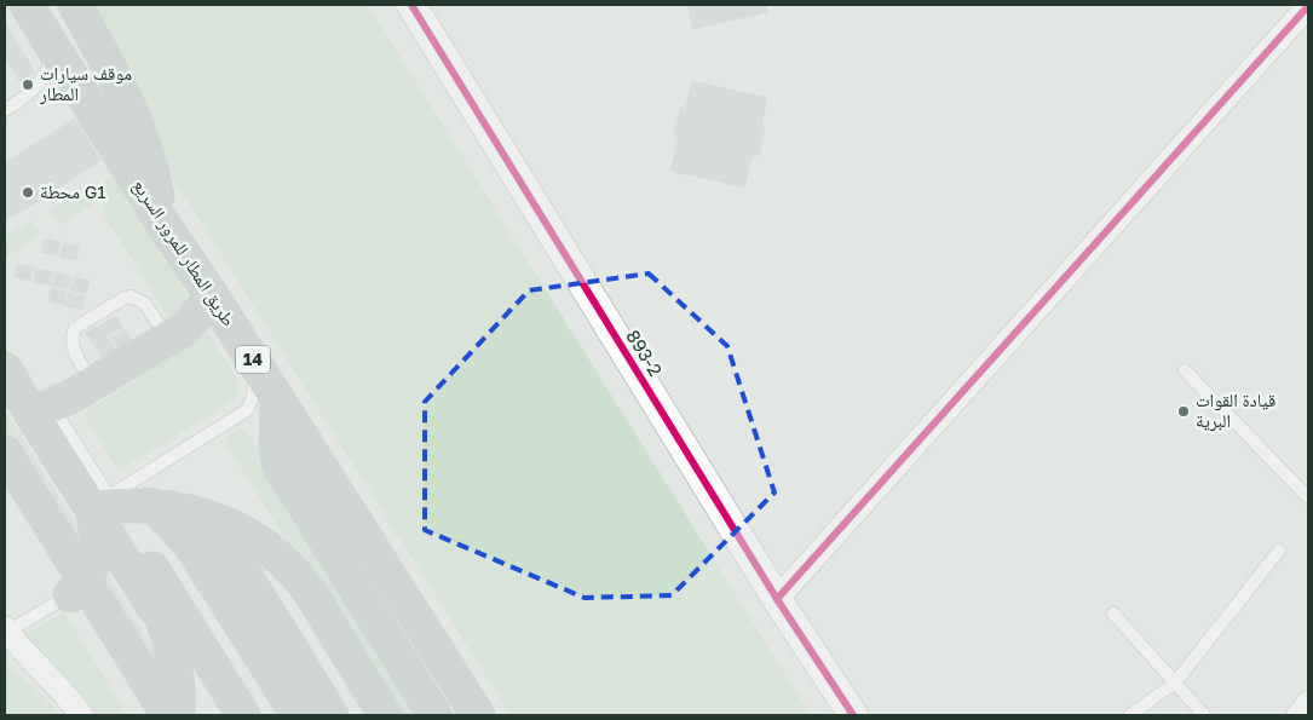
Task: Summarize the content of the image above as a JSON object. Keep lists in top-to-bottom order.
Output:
{
  "streets": {
    "highway": ["طريق المطار للمرور السريع", "14"],
    "street": ["893-2"]
  },
  "places": ["موقف سيارات المطار", "محطة G1", "قيادة القوات البرية"]
}
